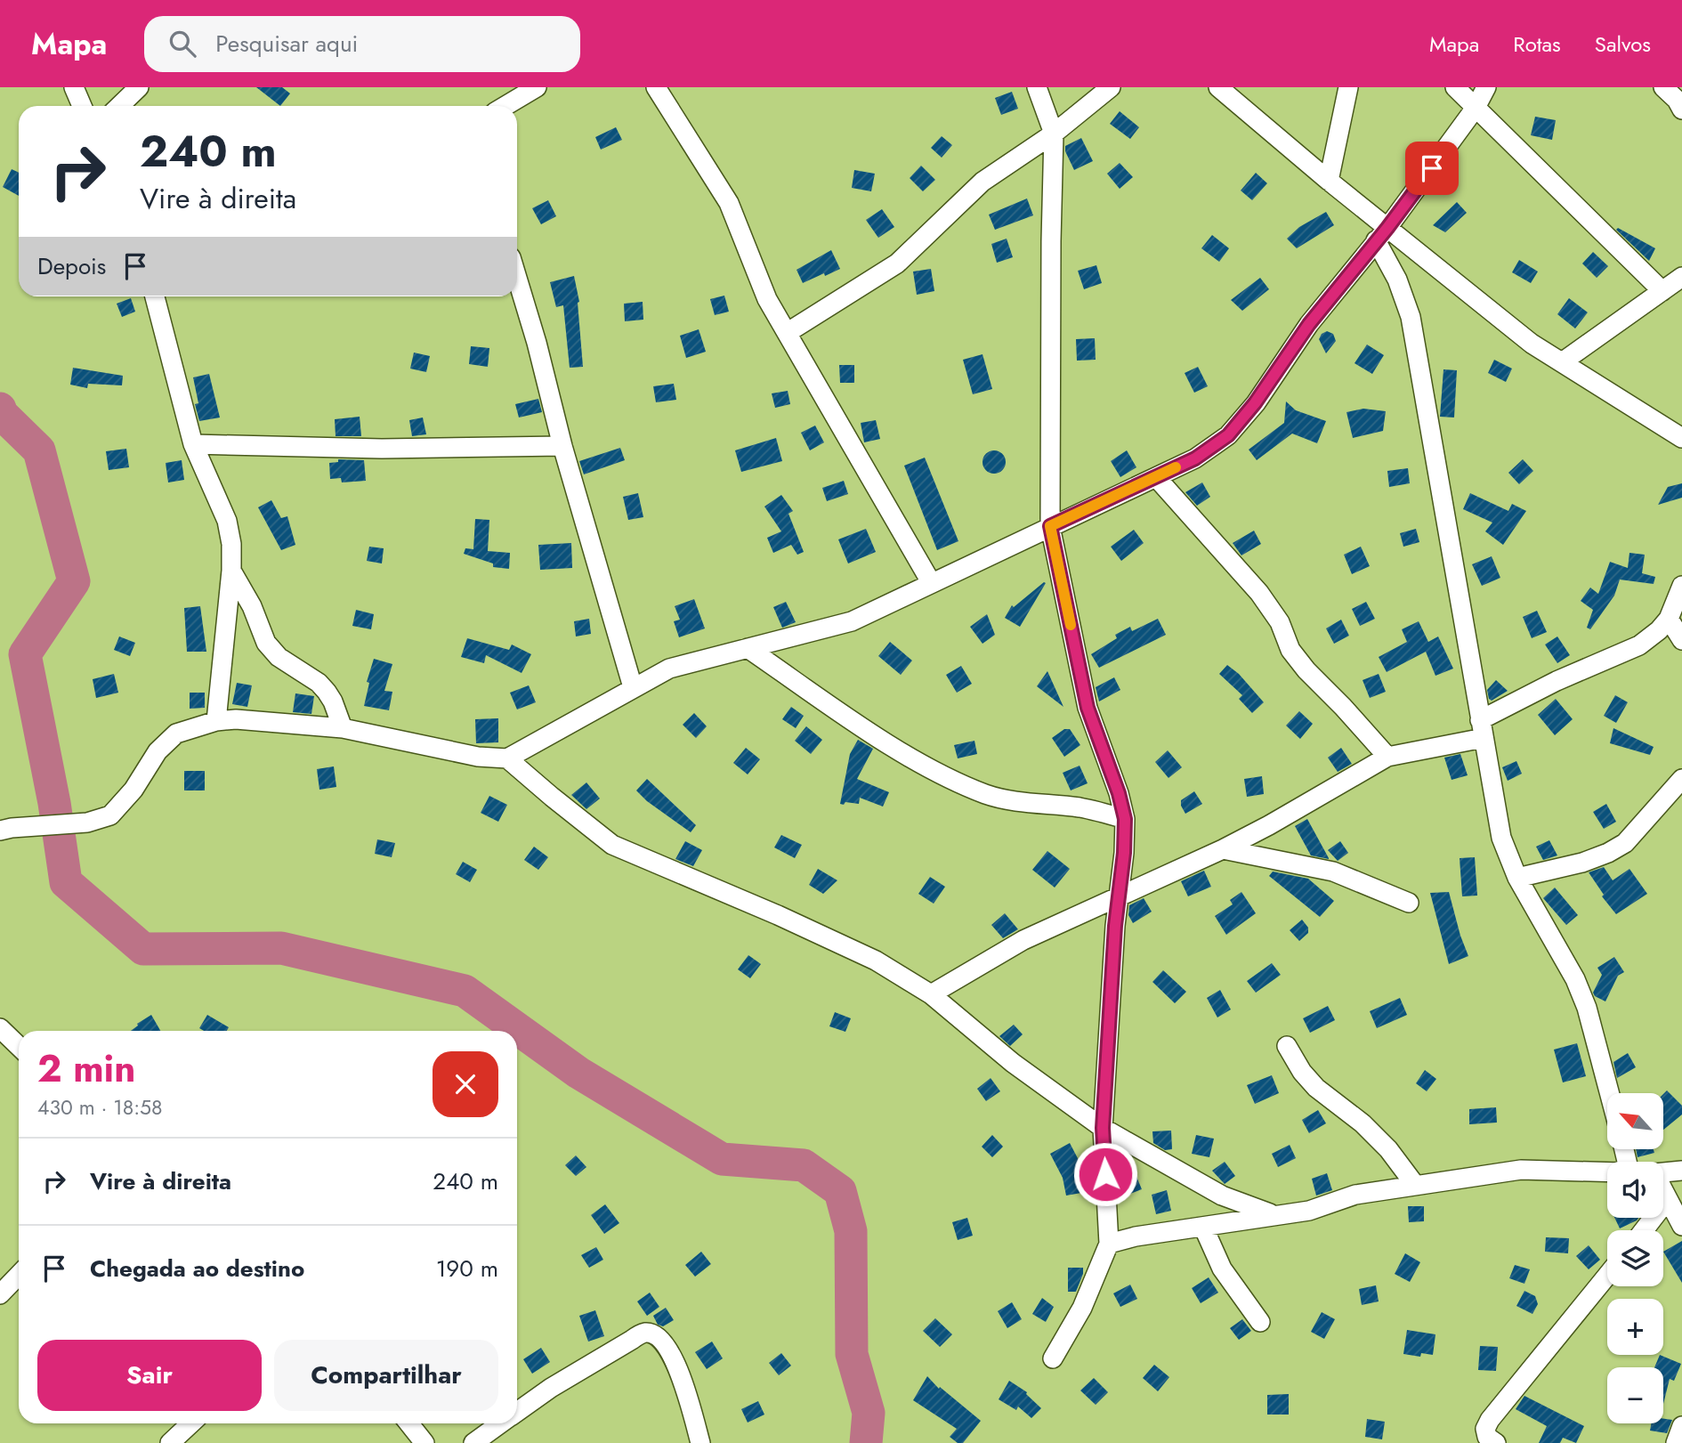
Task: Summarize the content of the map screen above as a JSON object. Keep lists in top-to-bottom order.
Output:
{
  "north": "top left",
  "page": {
    "header": "Mapa",
    "search": "Pesquisar aqui",
    "nav": ["Mapa", "Rotas", "Salvos"],
    "turn": ["240 m", "Vire à direita"],
    "then": "Depois",
    "heading": ["2 min", "430 m · 18:58"],
    "map_buttons": ["+", "−"],
    "list": [
      {
        "name": "Vire à direita",
        "value": "240 m"
      },
      {
        "name": "Chegada ao destino",
        "value": "190 m"
      }
    ],
    "buttons": ["Sair", "Compartilhar"]
  }
}
